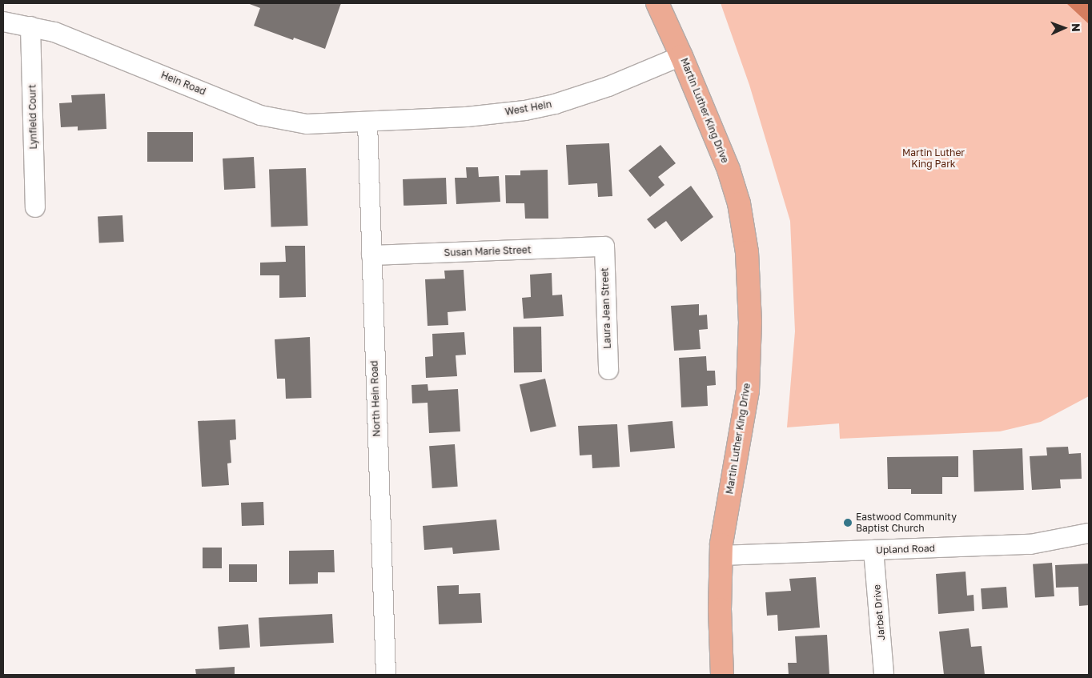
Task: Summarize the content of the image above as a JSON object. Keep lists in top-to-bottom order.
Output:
{
  "streets": {
    "main road": ["Martin Luther King Drive"],
    "street": [
      "Hein Road",
      "West Hein",
      "Lynfield Court",
      "Susan Marie Street",
      "Laura Jean Street",
      "North Hein Road",
      "Upland Road",
      "Jarbet Drive"
    ]
  },
  "crossings": [
    ["Hein Road", "West Hein"],
    ["Hein Road", "Lynfield Court"],
    ["Hein Road", "North Hein Road"],
    ["West Hein", "Martin Luther King Drive"],
    ["West Hein", "North Hein Road"],
    ["Martin Luther King Drive", "Upland Road"],
    ["Susan Marie Street", "Laura Jean Street"],
    ["Susan Marie Street", "North Hein Road"],
    ["Upland Road", "Jarbet Drive"]
  ],
  "parks": ["Martin Luther King Park"],
  "places": ["Eastwood Community Baptist Church"],
  "north": "right"
}
